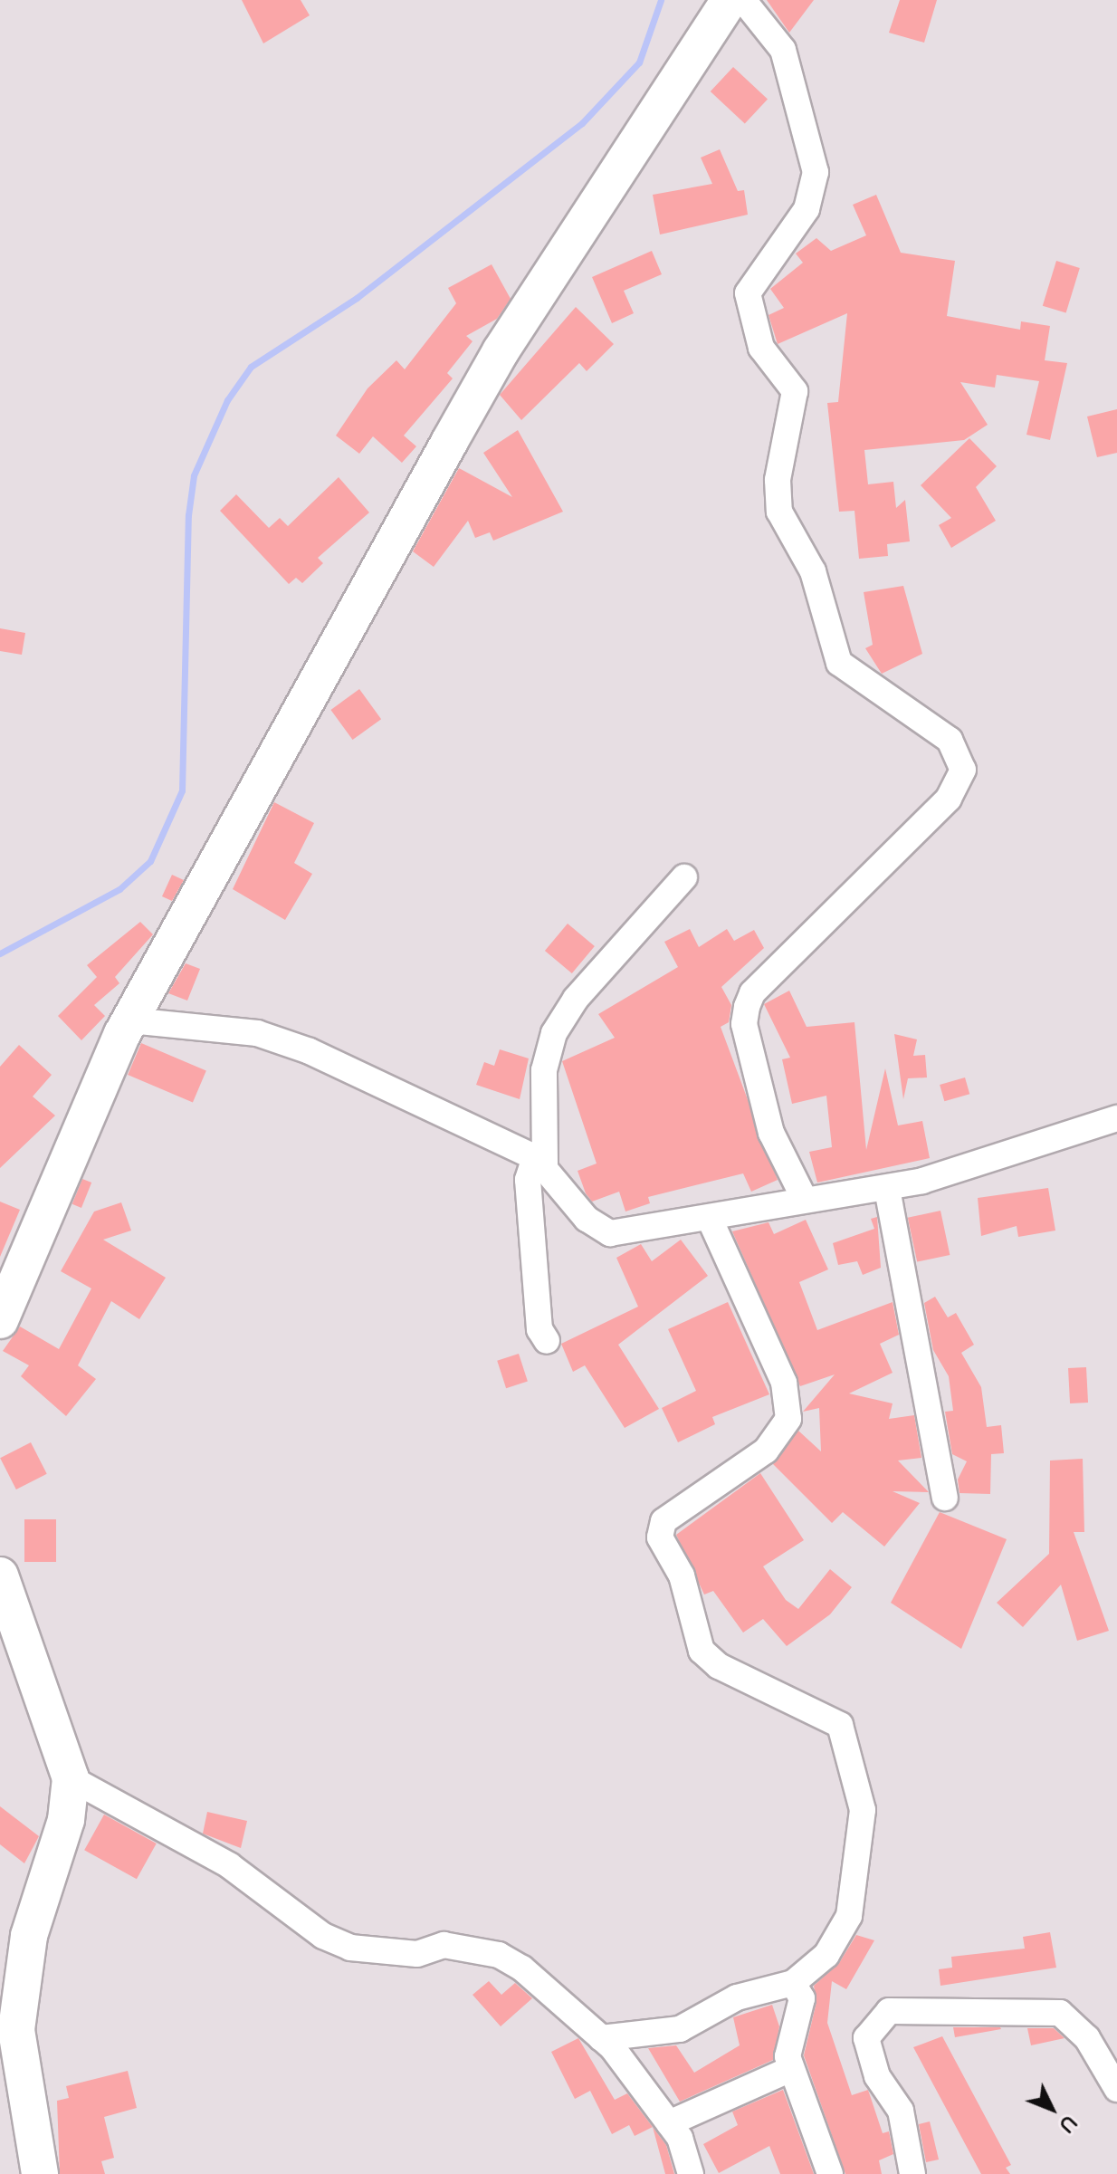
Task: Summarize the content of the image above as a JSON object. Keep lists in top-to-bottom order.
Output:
{
  "north": "bottom right"
}
